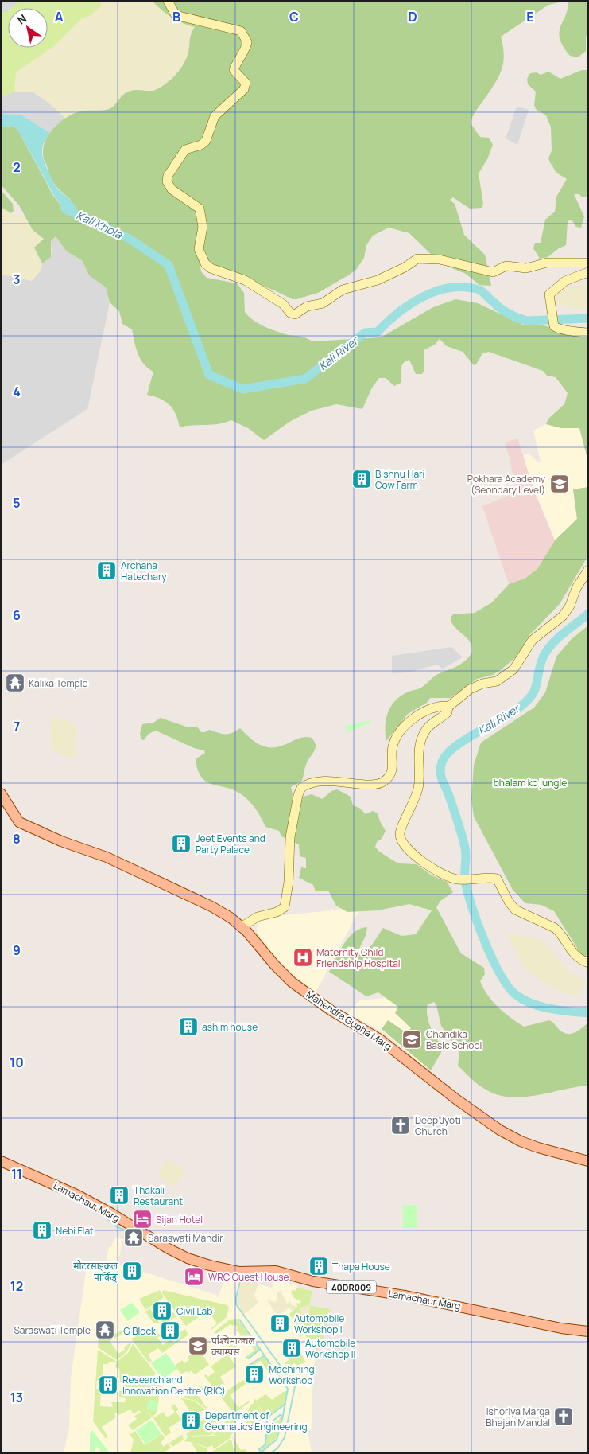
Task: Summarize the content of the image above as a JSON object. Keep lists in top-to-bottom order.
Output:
{
  "streets": {
    "main road": ["Mahendra Gupha Marg", "Lamachaur Marg", "40DR009"]
  },
  "water": ["Kali Khola", "Kali River"],
  "parks": ["bhalam ko jungle"],
  "places": {
    "building": [
      "Bishnu Hari Cow Farm",
      "Archana Hatechary",
      "Jeet Events and Party Palace",
      "ashim house",
      "Thakali Restaurant",
      "Nebi Flat",
      "Thapa House",
      "मोटरसाइकल पार्किङ्",
      "Civil Lab",
      "Automobile Workshop I",
      "G Block",
      "Automobile Workshop II",
      "Machining Workshop",
      "Research and Innovation Centre (RIC)",
      "Department of Geomatics Engineering"
    ],
    "school or university": ["Pokhara Academy (Seondary Level)", "Chandika Basic School", "पश्‍चिमाञ्‍चल क्याम्पस"],
    "temple": ["Kalika Temple", "Saraswati Mandir", "Saraswati Temple"],
    "hospital": ["Maternity Child Friendship Hospital"],
    "church": ["Deep Jyoti Church", "Ishoriya Marga Bhajan Mandal"],
    "hotel": ["Sijan Hotel", "WRC Guest House"]
  },
  "north": "top left",
  "grid": {
    "columns": [
      "A",
      "B",
      "C",
      "D",
      "E"
    ],
    "rows": [
      "2",
      "3",
      "4",
      "5",
      "6",
      "7",
      "8",
      "9",
      "10",
      "11",
      "12",
      "13"
    ]
  }
}
